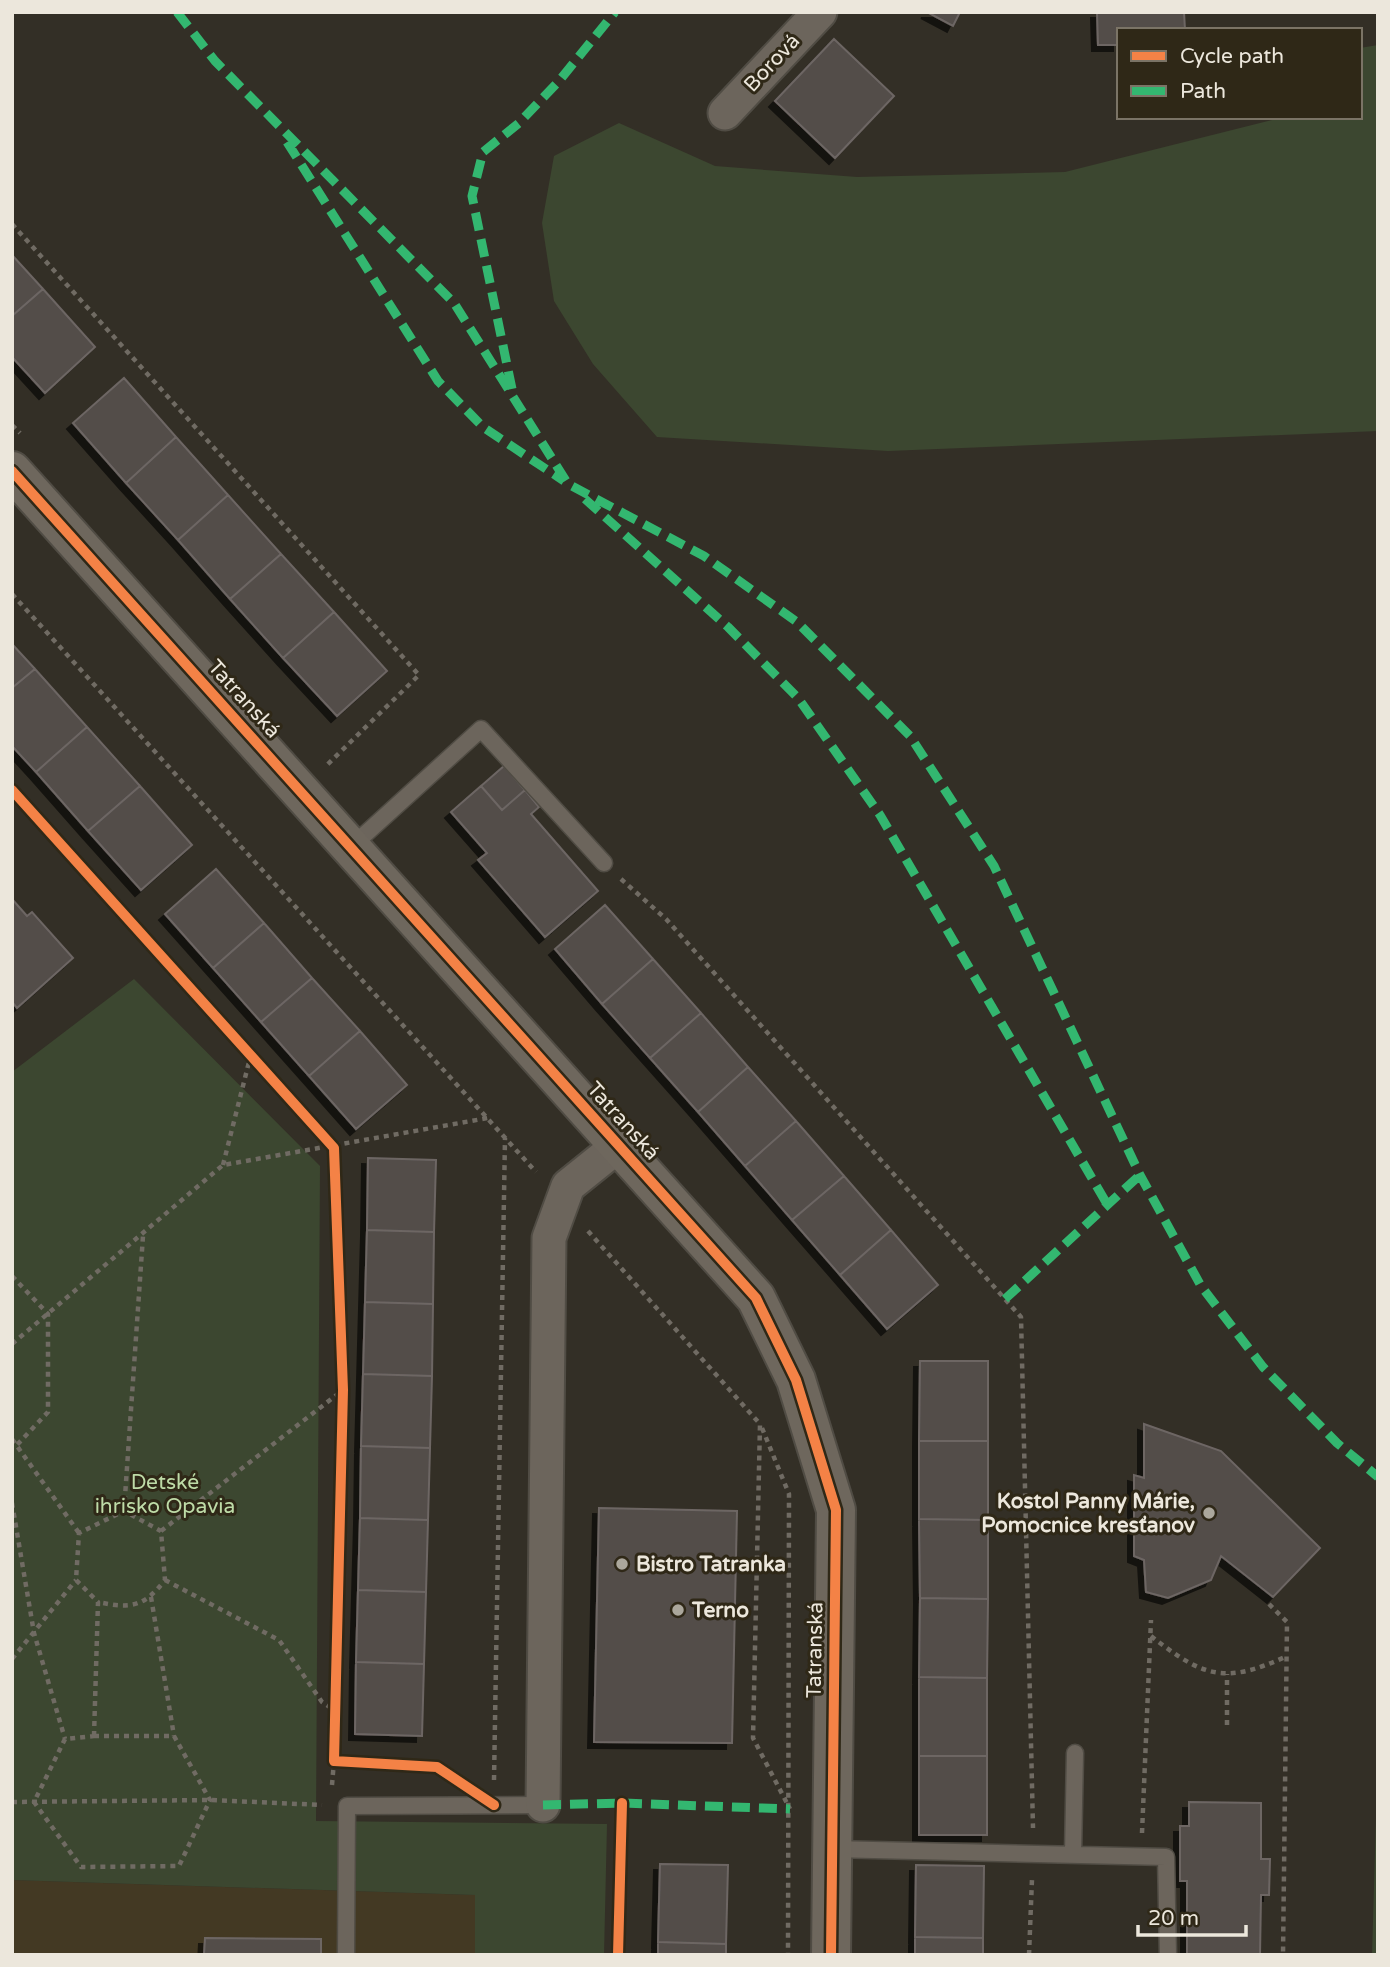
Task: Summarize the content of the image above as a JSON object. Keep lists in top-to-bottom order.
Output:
{
  "streets": {
    "street": ["Borová", "Tatranská"]
  },
  "parks": ["Detské ihrisko Opavia"],
  "places": ["Kostol Panny Márie, Pomocnice kresťanov", "Bistro Tatranka", "Terno"],
  "legend": ["Cycle path", "Path"],
  "scale_bar": "20 m"
}
